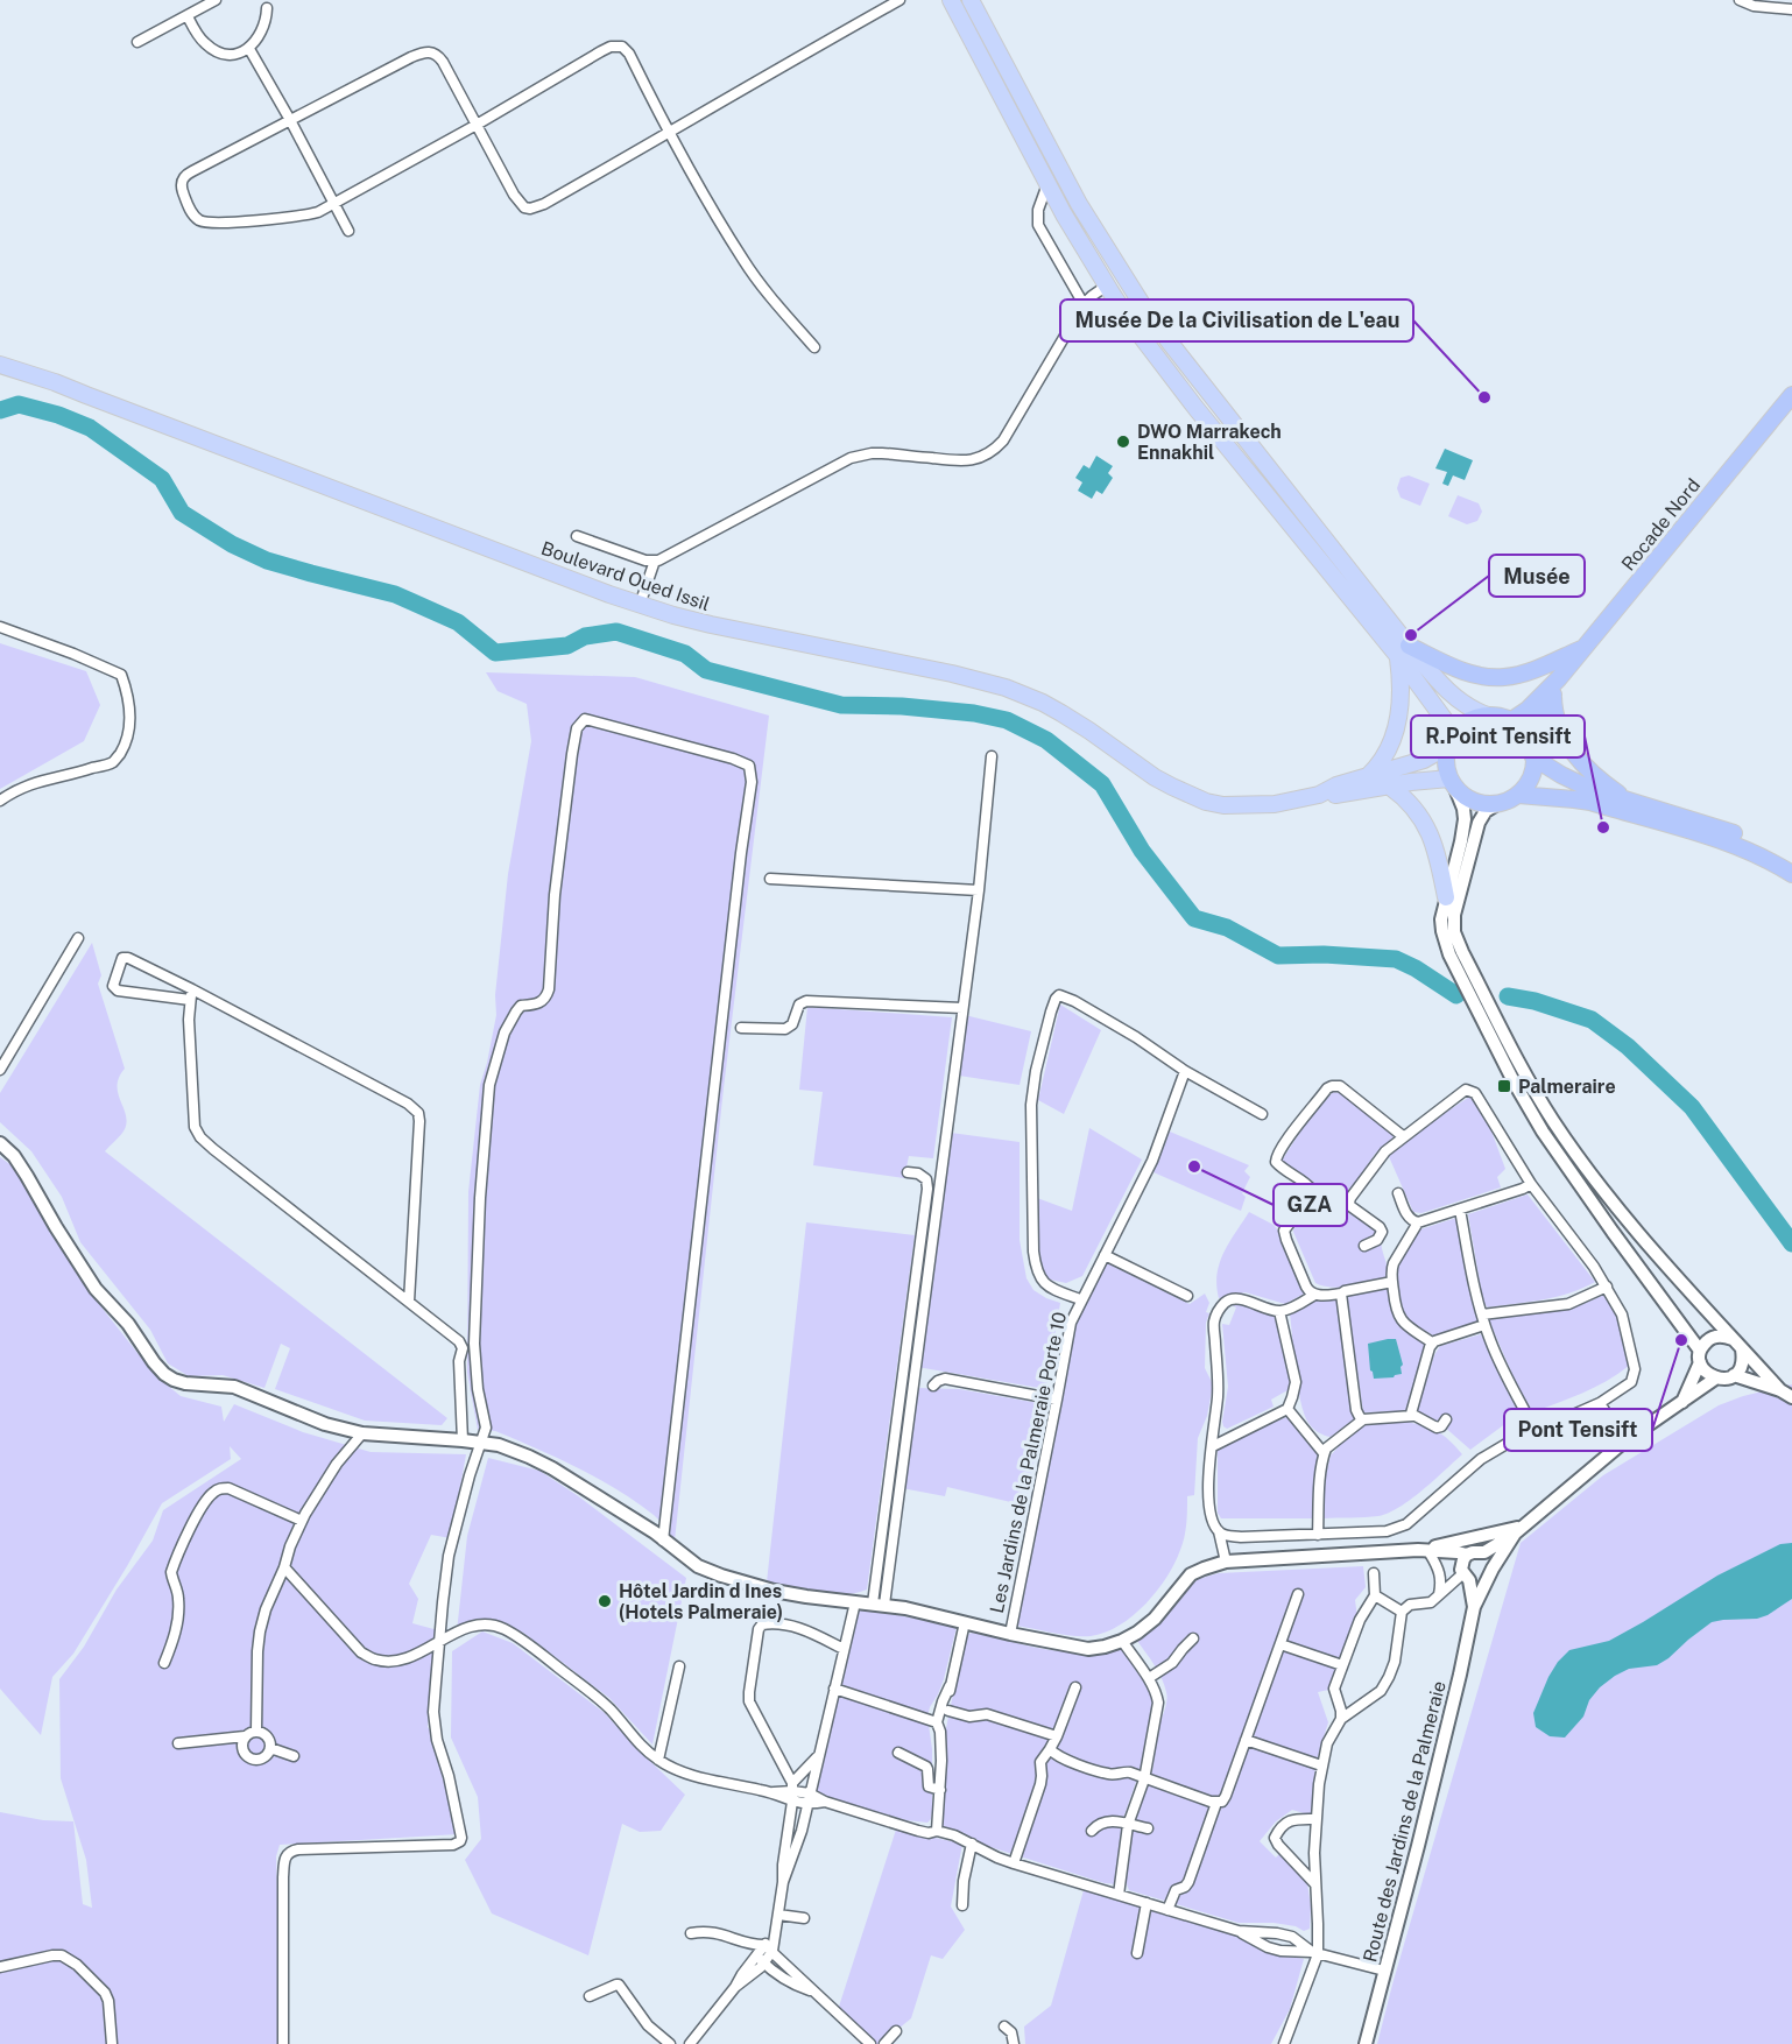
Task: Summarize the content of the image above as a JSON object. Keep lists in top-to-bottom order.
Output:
{
  "streets": {
    "highway": ["Rocade Nord"],
    "main road": ["Boulevard Oued Issil"],
    "street": ["Les Jardins de la Palmeraie Porte 10", "Route des Jardins de la Palmeraie"]
  },
  "places": {
    "other": [
      "Musée De la Civilisation de L'eau",
      "DWO Marrakech Ennakhil",
      "Musée",
      "R.Point Tensift",
      "GZA",
      "Pont Tensift",
      "Hôtel Jardin d Ines (Hotels Palmeraie)"
    ],
    "transit": ["Palmeraire"]
  }
}
